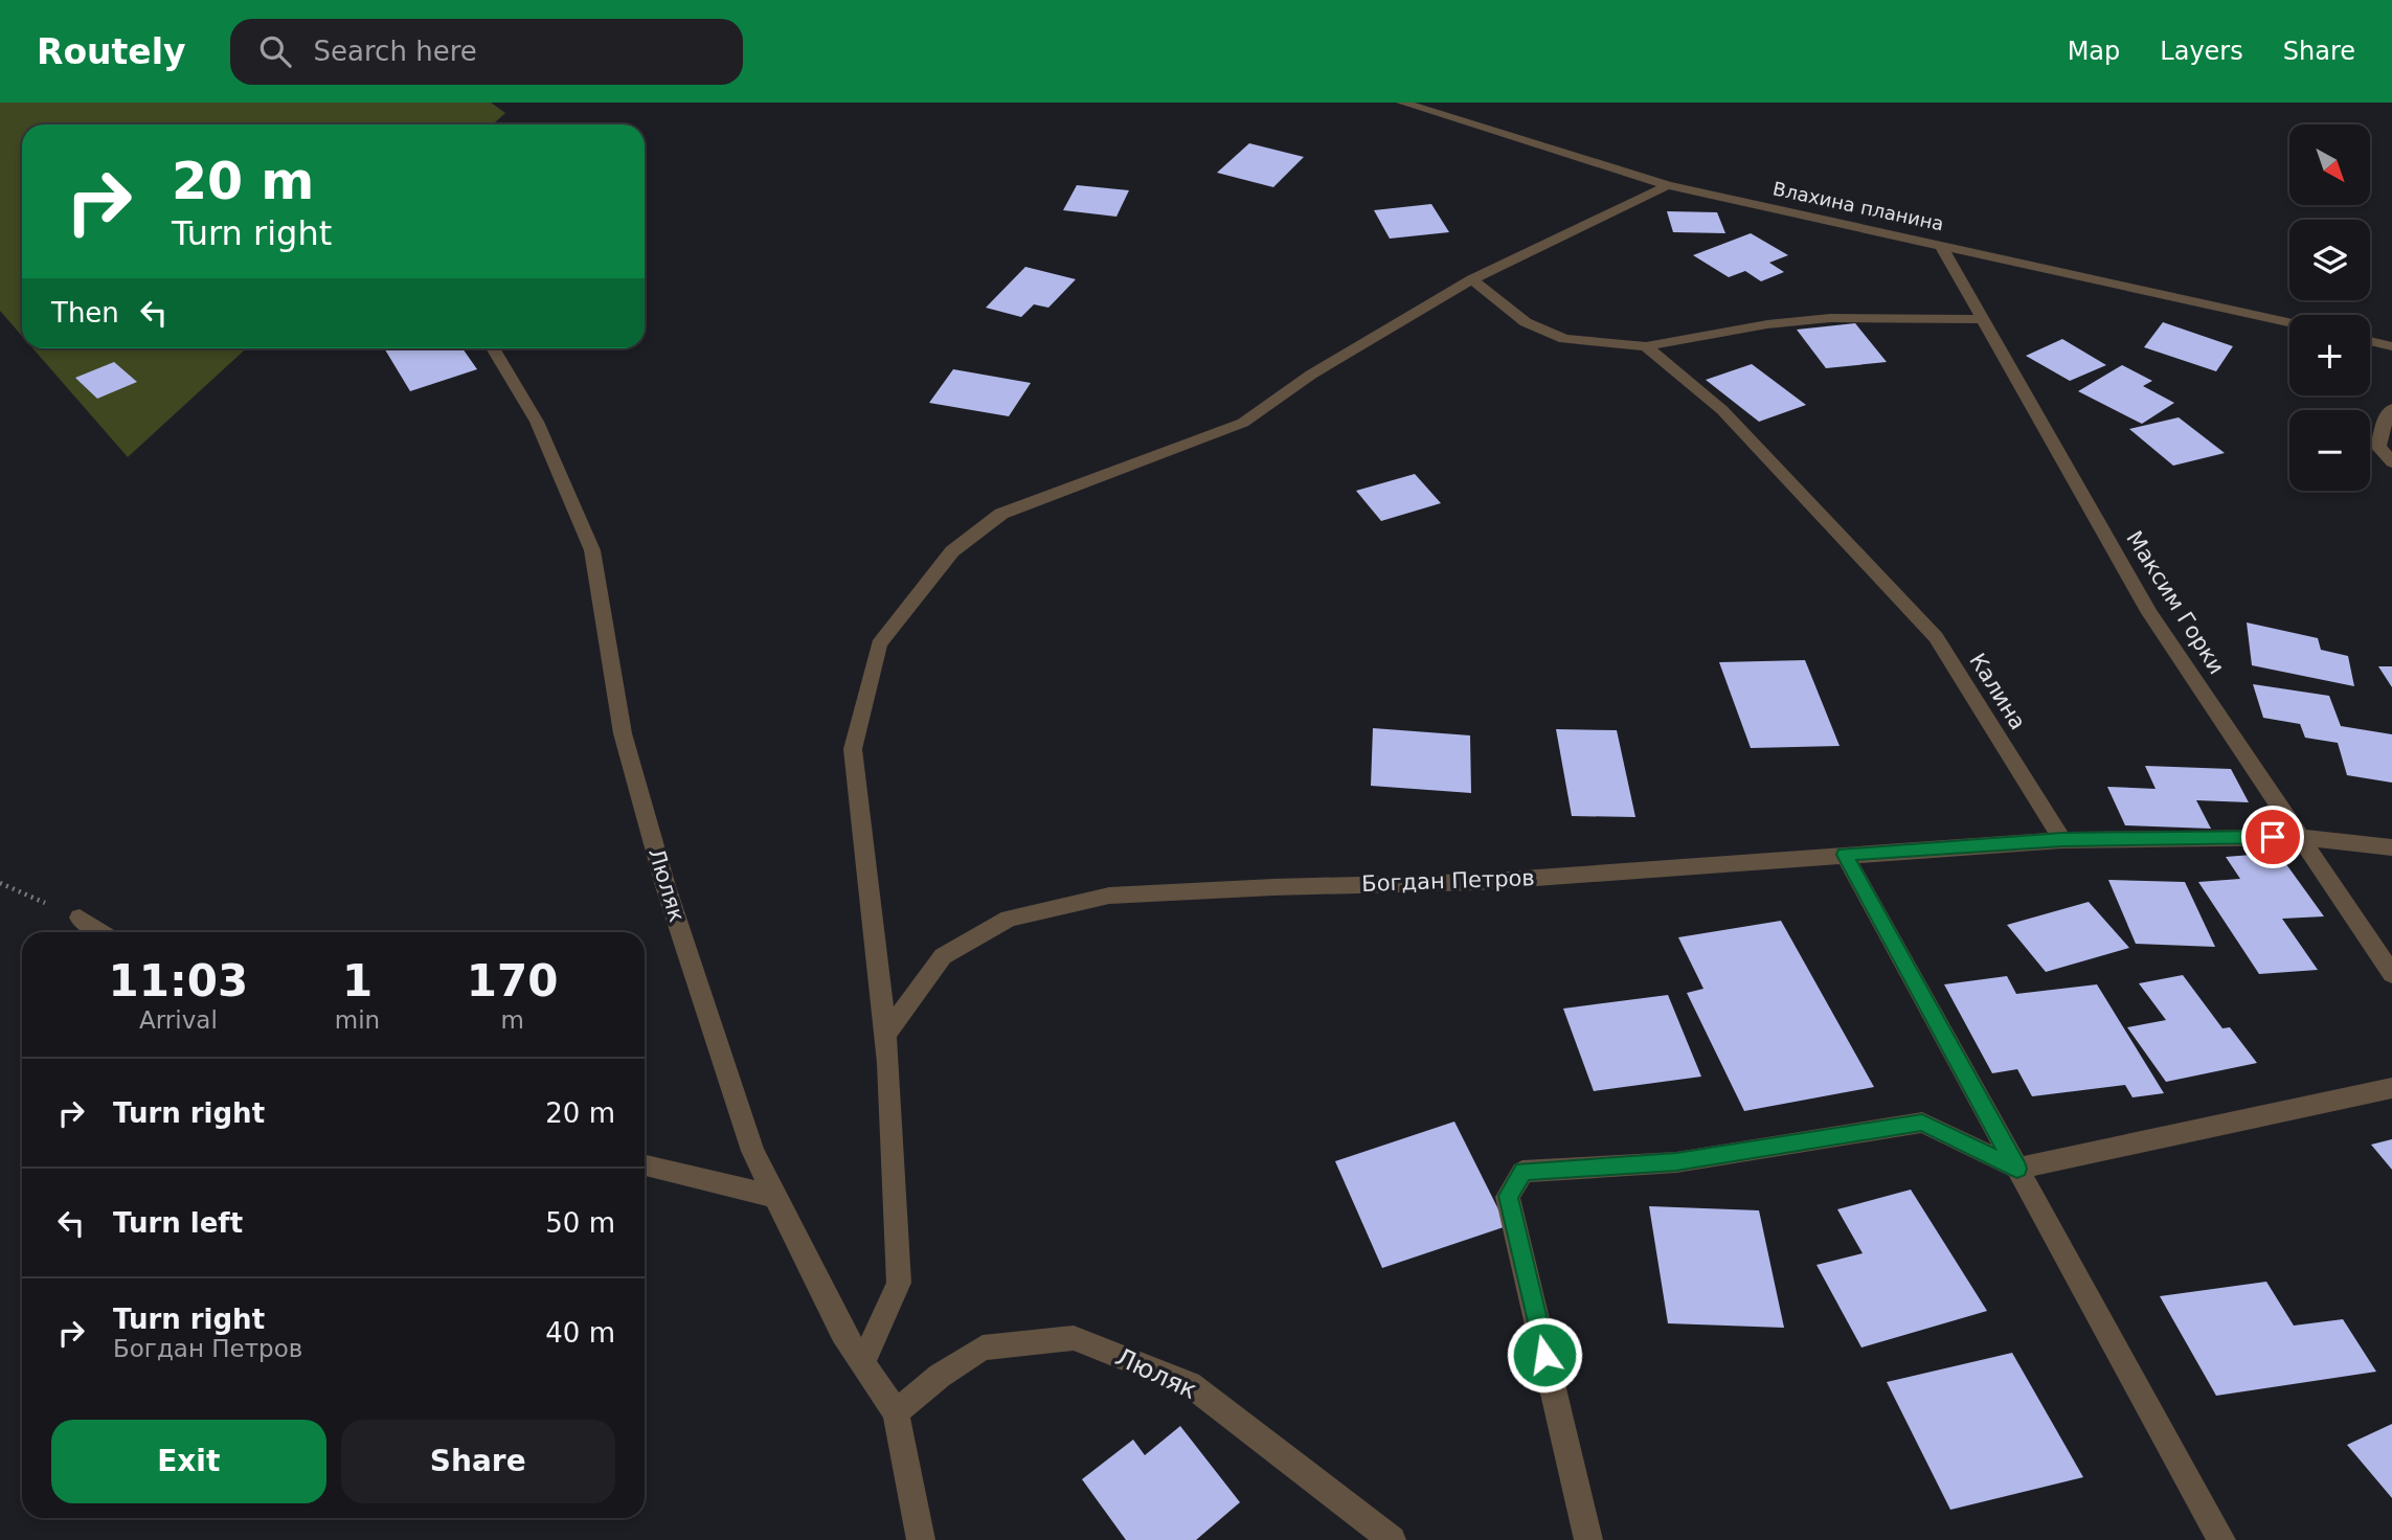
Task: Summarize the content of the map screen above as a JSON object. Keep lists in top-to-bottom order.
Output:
{
  "streets": {
    "street": [
      "Влахина планина",
      "Максим Горки",
      "Калина",
      "Богдан Петров",
      "Люляк"
    ]
  },
  "crossings": [
    ["Влахина планина", "Максим Горки"],
    ["Калина", "Богдан Петров"]
  ],
  "north": "bottom right",
  "page": {
    "header": "Routely",
    "search": "Search here",
    "nav": ["Map", "Layers", "Share"],
    "map_buttons": ["+", "−"],
    "turn": ["20 m", "Turn right"],
    "then": "Then",
    "eta": [
      "11:03",
      "Arrival",
      "1",
      "min",
      "170",
      "m"
    ],
    "list": [
      {
        "name": "Turn right",
        "value": "20 m"
      },
      {
        "name": "Turn left",
        "value": "50 m"
      },
      {
        "name": "Turn right",
        "note": "Богдан Петров",
        "value": "40 m"
      }
    ],
    "buttons": ["Exit", "Share"]
  }
}
